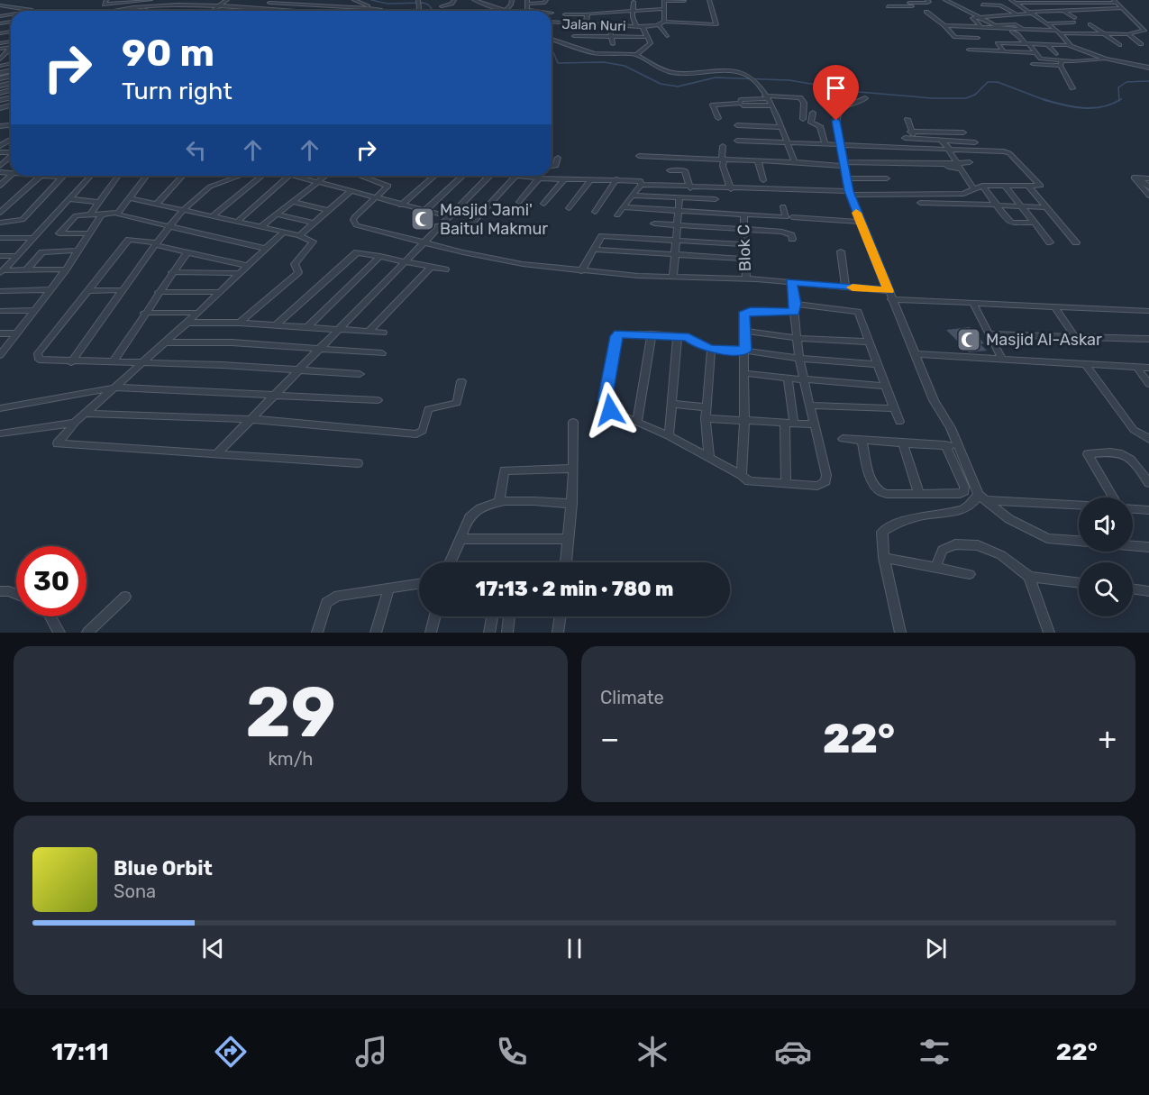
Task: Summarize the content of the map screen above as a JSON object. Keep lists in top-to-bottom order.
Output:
{
  "streets": {
    "street": ["Jalan Nuri", "Blok C"]
  },
  "places": {
    "mosque": ["Masjid Jami' Baitul Makmur", "Masjid Al-Askar"]
  },
  "page": {
    "turn": ["90 m", "Turn right"],
    "limit": "30",
    "trip": "17:13 · 2 min · 780 m",
    "tile": [
      ["29", "km/h"],
      "Climate"
    ],
    "heat": ["−", "22°", "+"],
    "song": ["Blue Orbit", "Sona"],
    "tabs": ["17:11", "22°"]
  }
}
